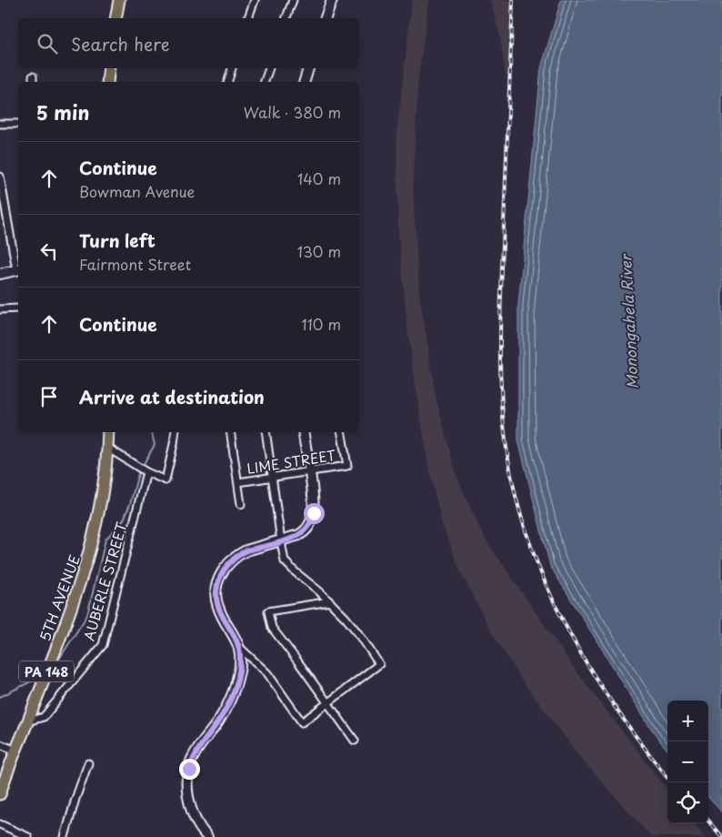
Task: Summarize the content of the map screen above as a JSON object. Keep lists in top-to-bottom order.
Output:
{
  "streets": {
    "main road": ["5TH AVENUE", "PA 148"],
    "street": ["LIME STREET", "AUBERLE STREET"]
  },
  "crossings": [
    ["AUBERLE STREET", "5TH AVENUE"]
  ],
  "water": ["Monongahela River"],
  "page": {
    "search": "Search here",
    "heading": ["5 min", "Walk · 380 m"],
    "list": [
      ["Continue", "Bowman Avenue", "140 m"],
      ["Turn left", "Fairmont Street", "130 m"],
      ["Continue", "110 m"],
      "Arrive at destination"
    ],
    "map_buttons": ["+", "−"]
  }
}
